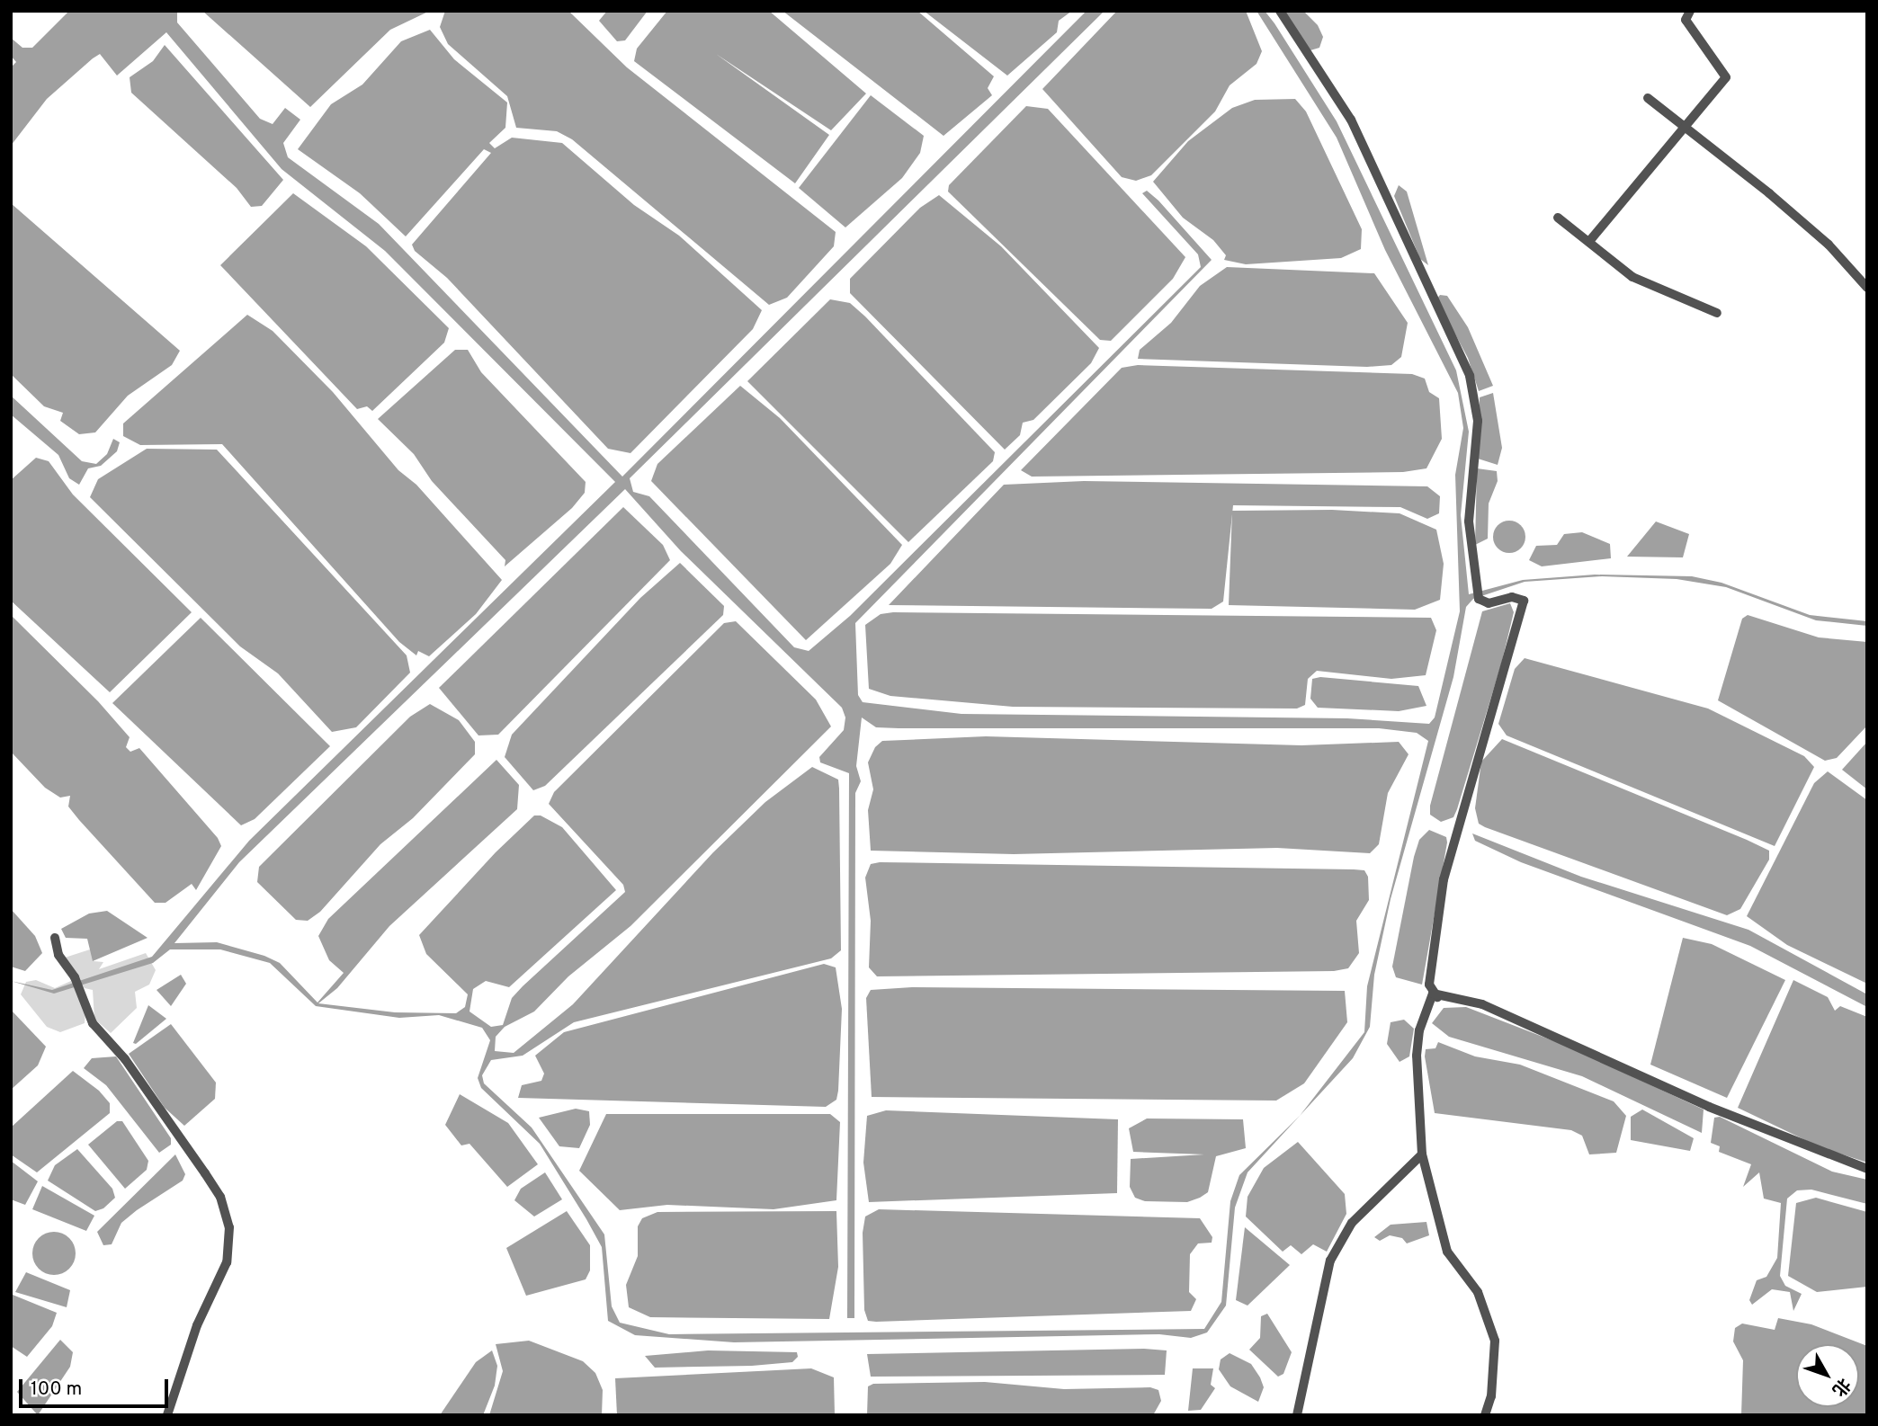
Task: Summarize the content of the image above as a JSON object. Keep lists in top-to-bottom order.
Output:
{
  "scale_bar": "100 m",
  "north": "bottom right"
}
